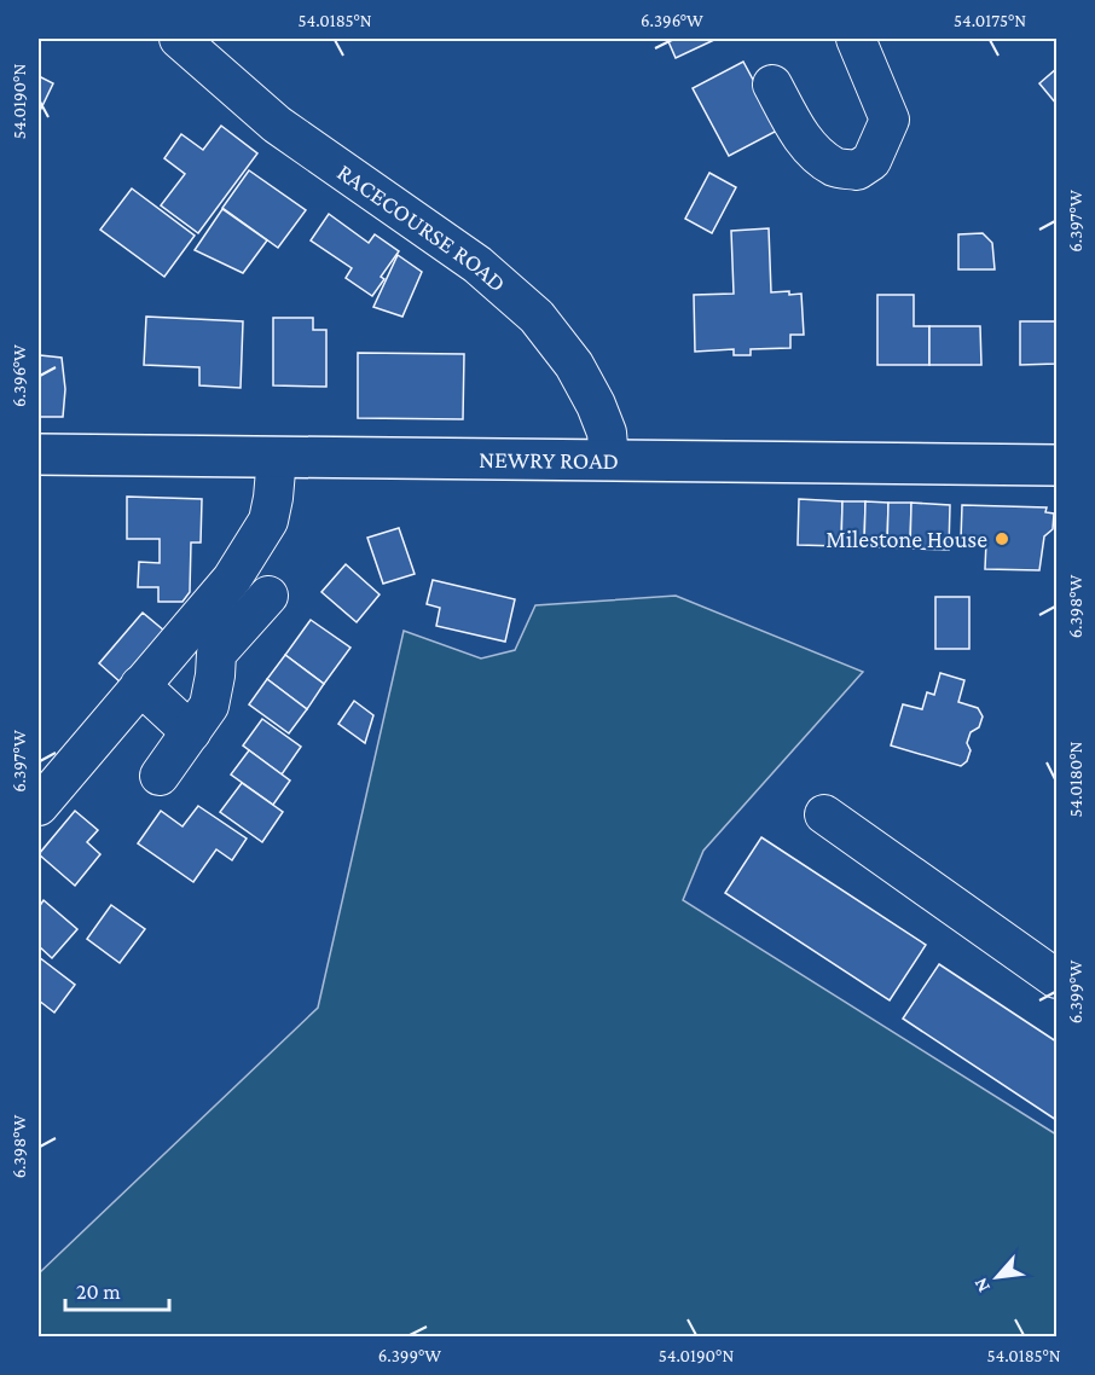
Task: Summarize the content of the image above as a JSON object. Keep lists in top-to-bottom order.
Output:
{
  "streets": {
    "main road": ["NEWRY ROAD"],
    "street": ["RACECOURSE ROAD"]
  },
  "crossings": [
    ["RACECOURSE ROAD", "NEWRY ROAD"]
  ],
  "places": ["Milestone House"],
  "scale_bar": "20 m",
  "north": "bottom left",
  "coordinates": [
    "54.0185°N",
    "6.396°W",
    "54.0175°N",
    "54.0190°N",
    "6.397°W",
    "6.398°W",
    "54.0180°N",
    "6.399°W"
  ]
}
